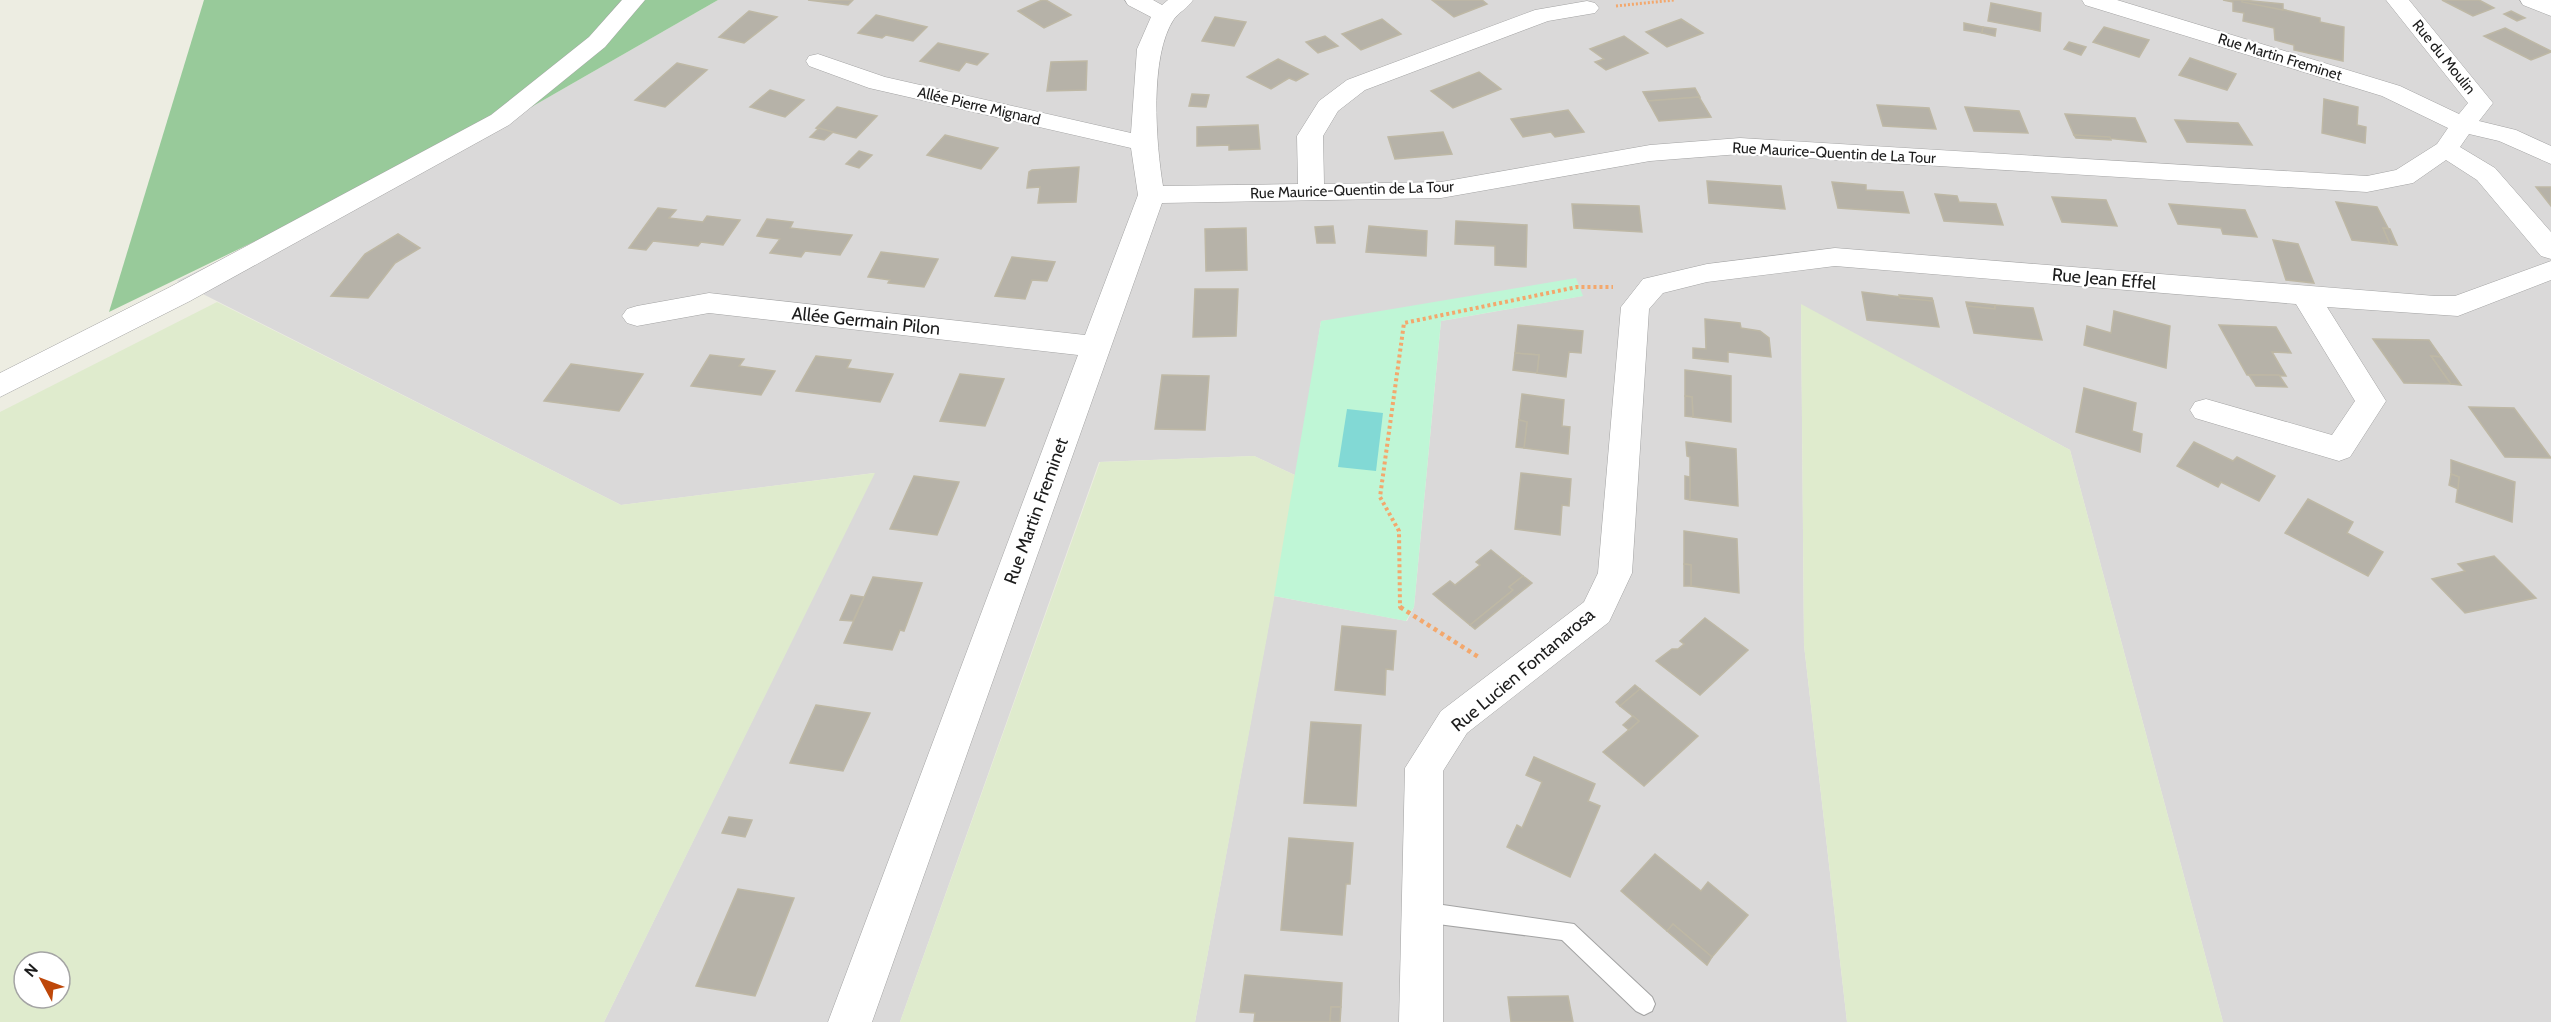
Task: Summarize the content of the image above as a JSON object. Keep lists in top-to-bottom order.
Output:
{
  "streets": {
    "street": [
      "Rue Martin Freminet",
      "Rue du Moulin",
      "Allée Pierre Mignard",
      "Rue Maurice-Quentin de La Tour",
      "Rue Jean Effel",
      "Allée Germain Pilon",
      "Rue Lucien Fontanarosa"
    ]
  },
  "crossings": [
    ["Rue Martin Freminet", "Rue du Moulin"],
    ["Rue Martin Freminet", "Allée Pierre Mignard"],
    ["Rue Martin Freminet", "Rue Maurice-Quentin de La Tour"],
    ["Rue Martin Freminet", "Allée Germain Pilon"],
    ["Rue du Moulin", "Rue Maurice-Quentin de La Tour"],
    ["Rue Jean Effel", "Rue Lucien Fontanarosa"]
  ],
  "north": "top left"
}
